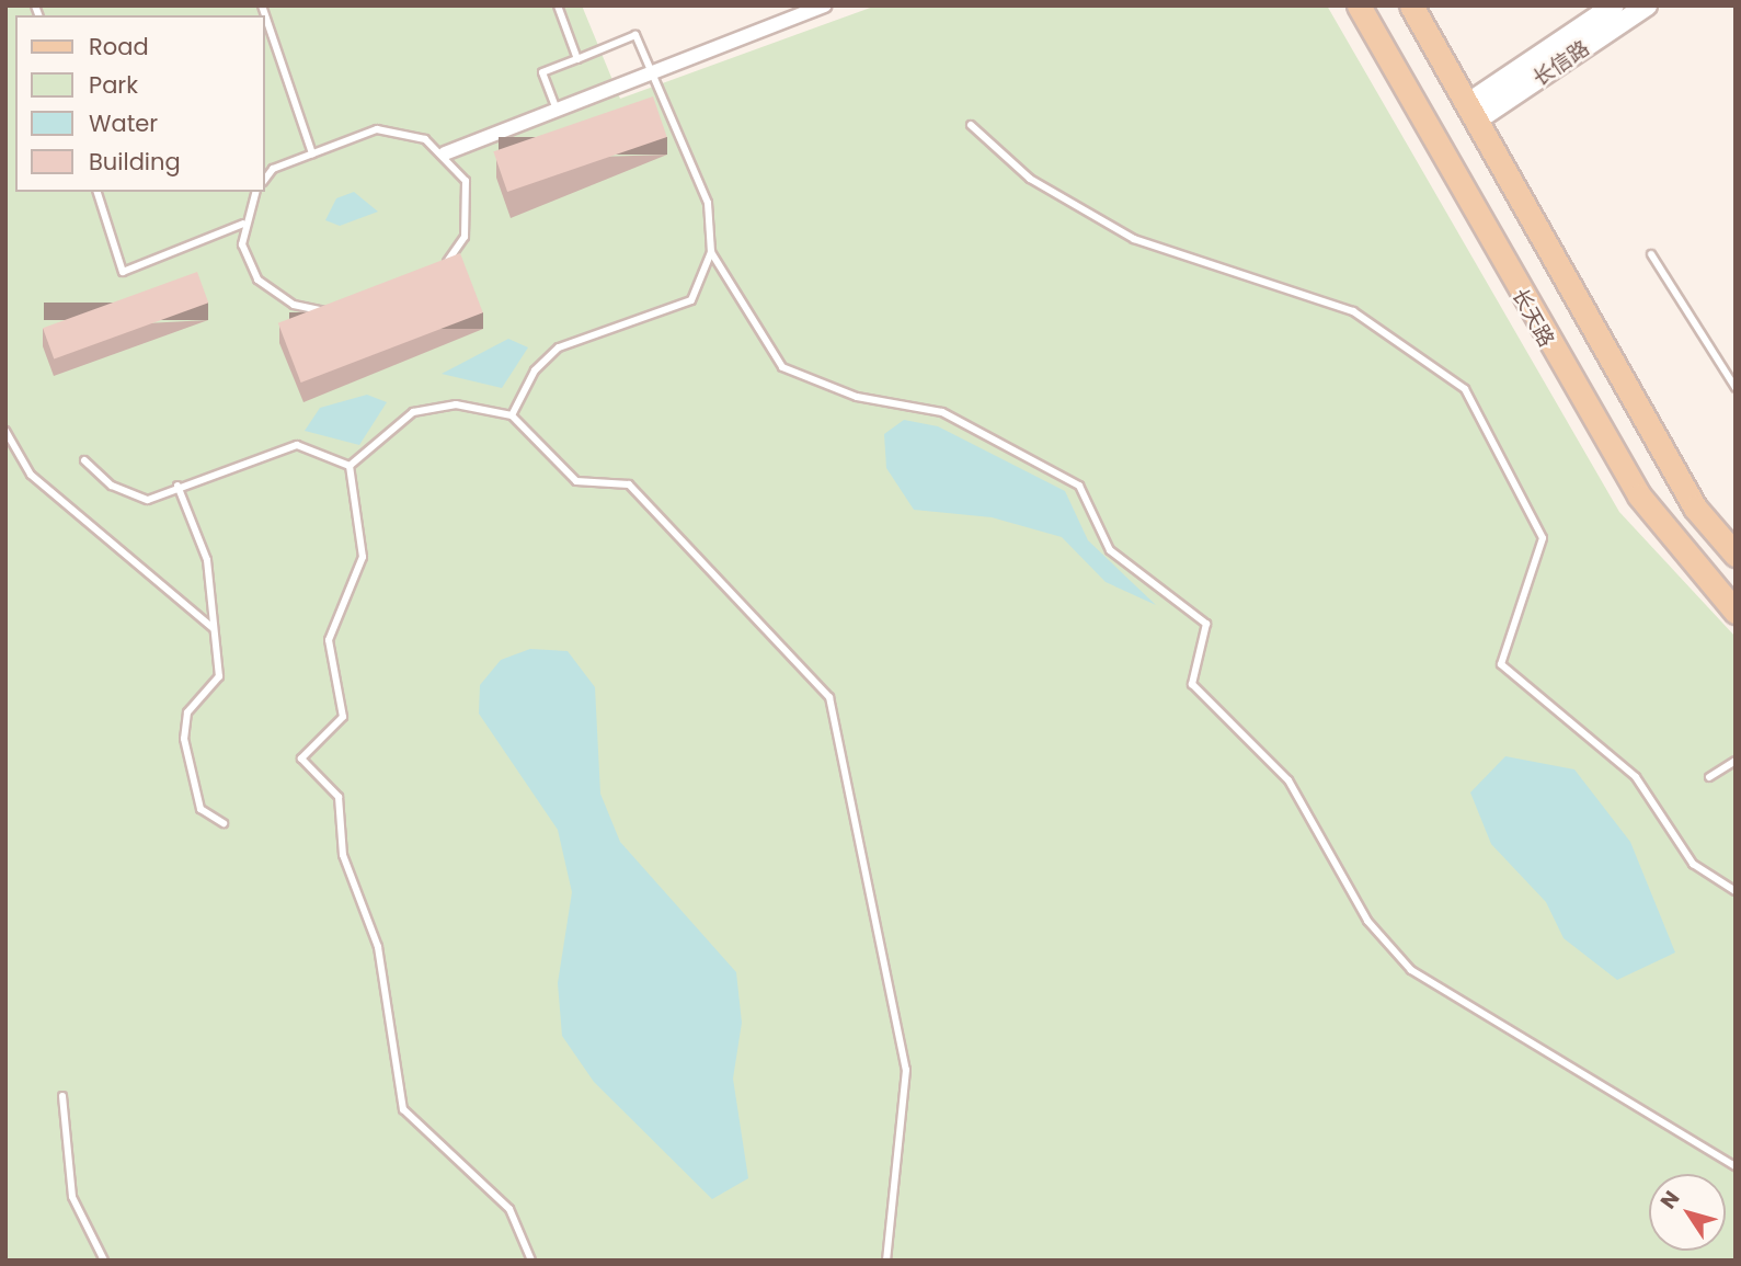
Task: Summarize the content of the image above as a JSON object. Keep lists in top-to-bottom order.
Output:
{
  "streets": {
    "main road": ["长信路", "长天路"]
  },
  "legend": [
    "Road",
    "Park",
    "Water",
    "Building"
  ],
  "north": "top left"
}
